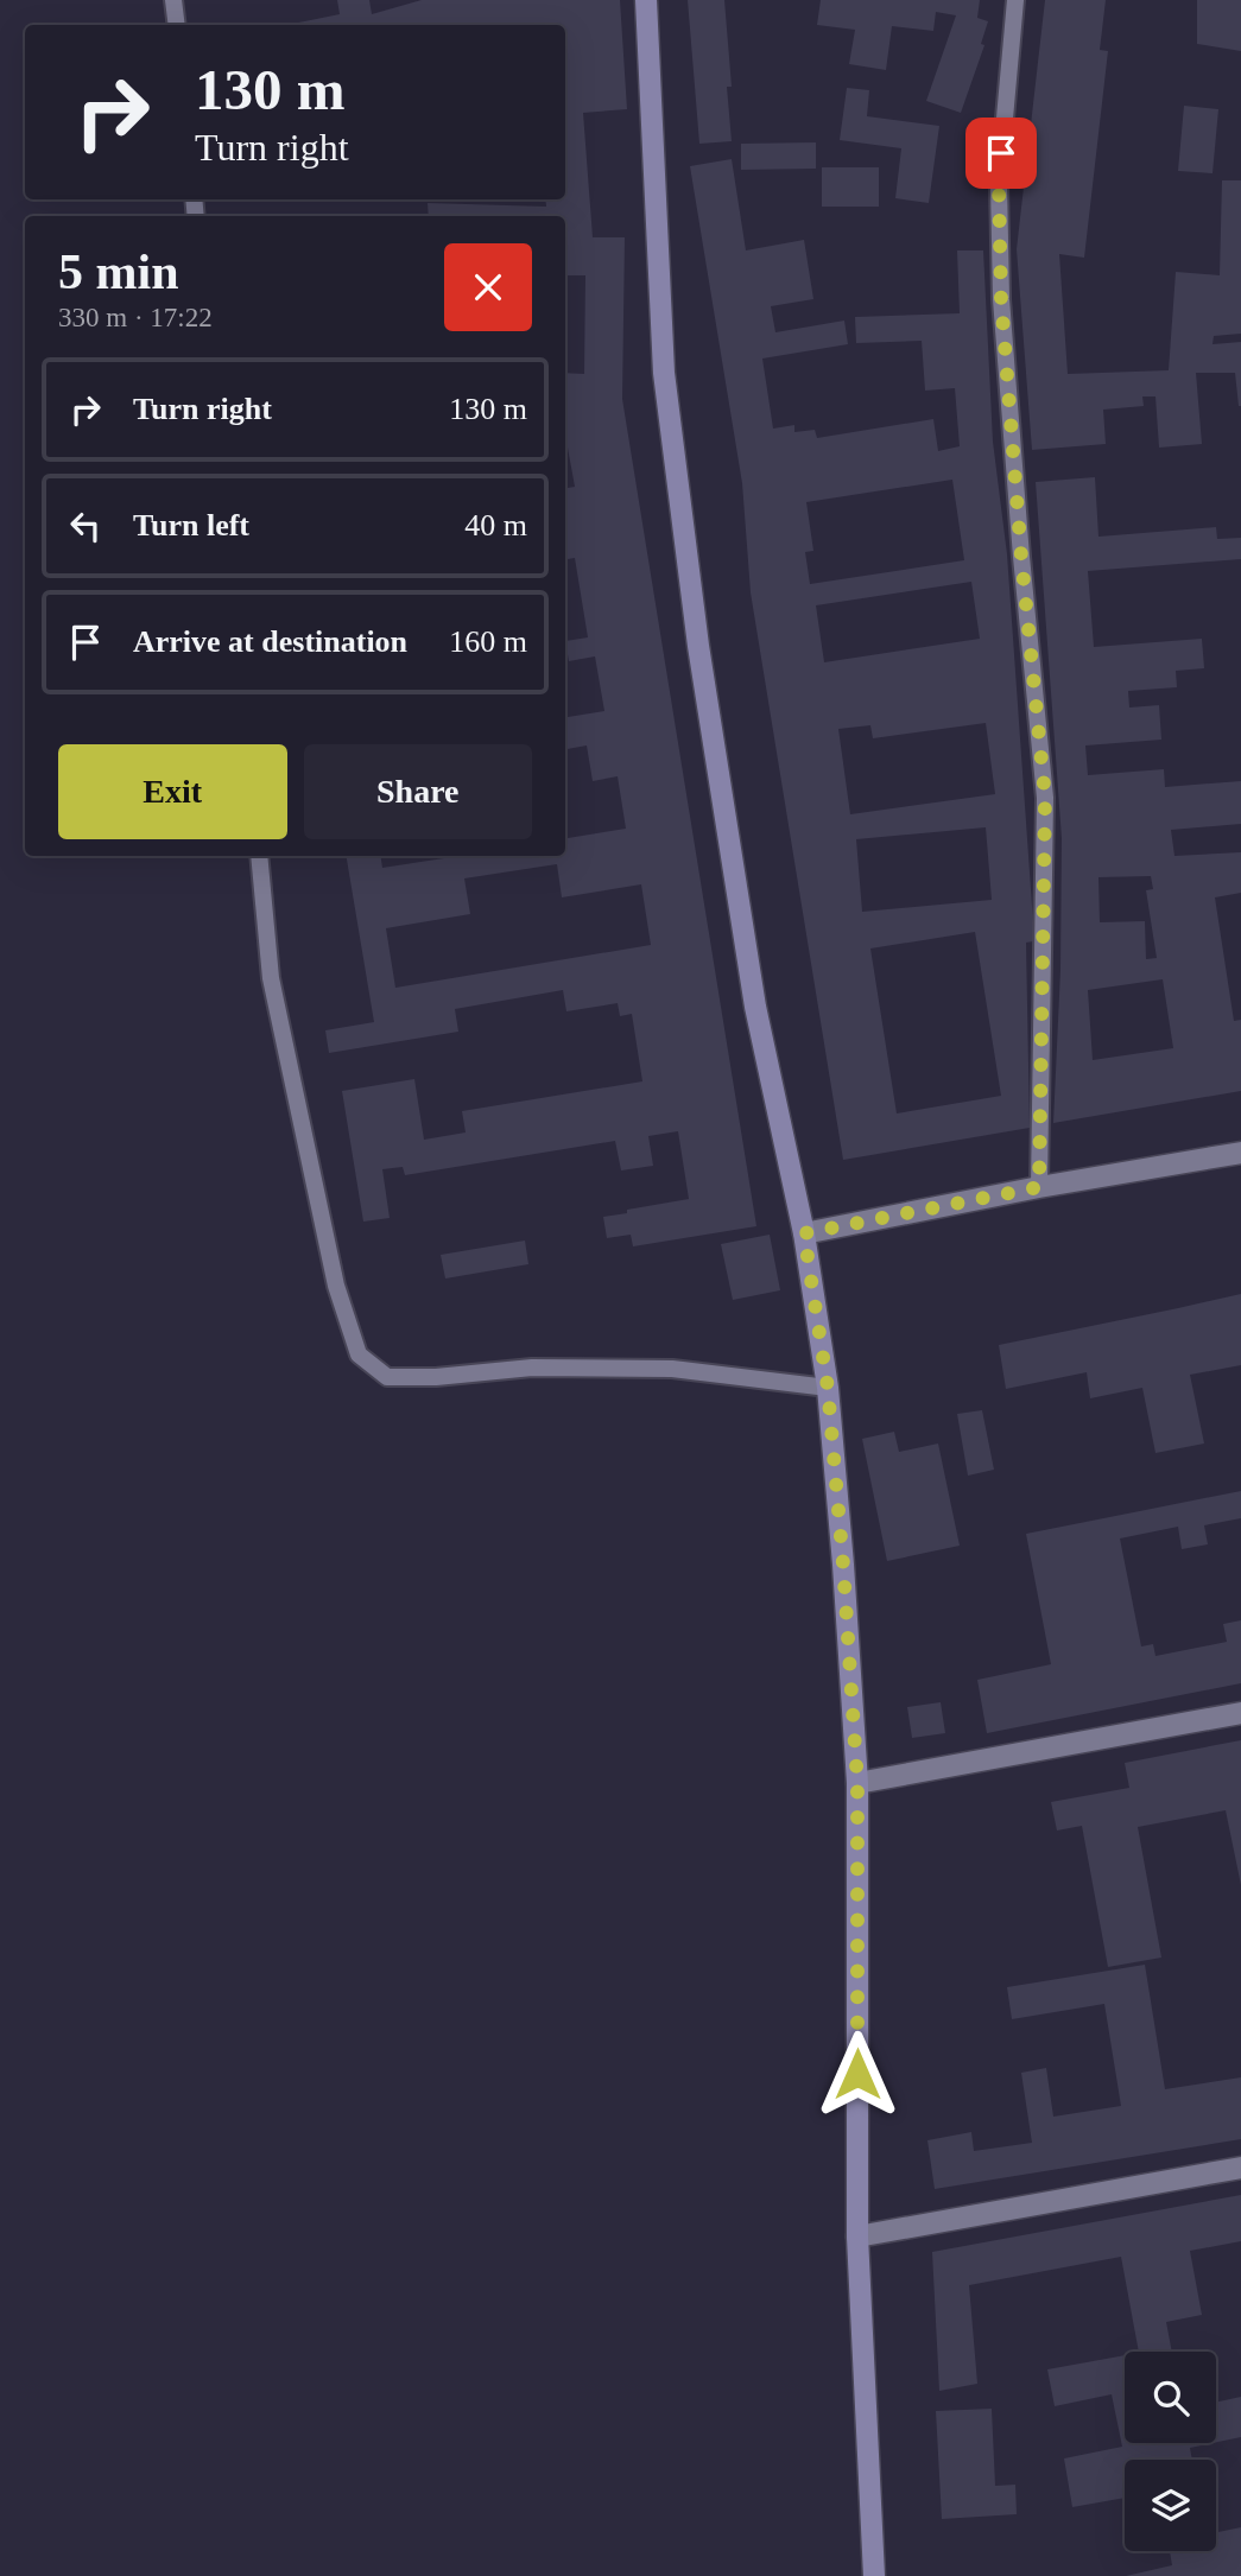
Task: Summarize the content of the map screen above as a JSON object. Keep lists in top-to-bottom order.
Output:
{
  "page": {
    "turn": ["130 m", "Turn right"],
    "heading": ["5 min", "330 m · 17:22"],
    "list": [
      {
        "name": "Turn right",
        "value": "130 m"
      },
      {
        "name": "Turn left",
        "value": "40 m"
      },
      {
        "name": "Arrive at destination",
        "value": "160 m"
      }
    ],
    "buttons": ["Exit", "Share"]
  }
}
